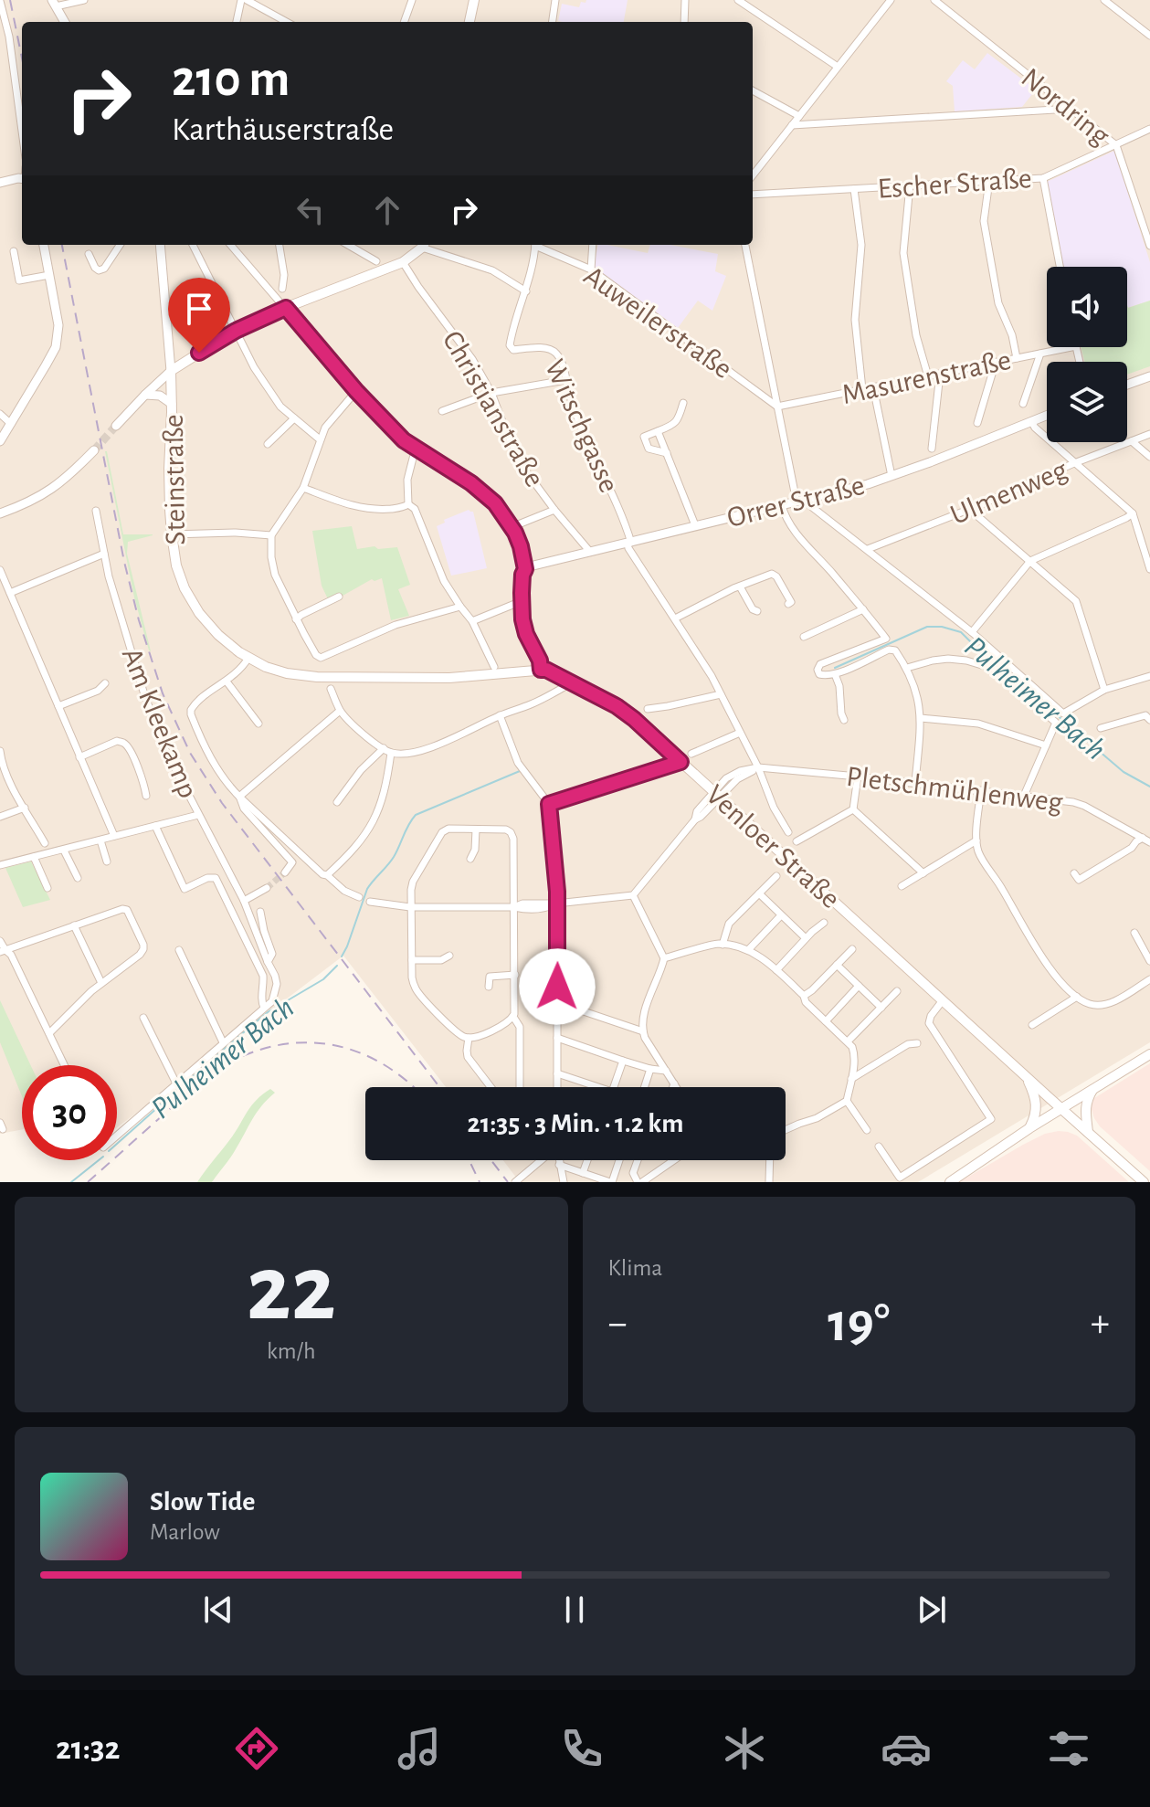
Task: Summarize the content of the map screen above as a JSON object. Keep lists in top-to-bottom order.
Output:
{
  "streets": {
    "main road": ["Steinstraße", "Venloer Straße"],
    "street": [
      "Nordring",
      "Escher Straße",
      "Auweilerstraße",
      "Masurenstraße",
      "Christianstraße",
      "Witschgasse",
      "Ulmenweg",
      "Orrer Straße",
      "Am Kleekamp",
      "Pletschmühlenweg"
    ]
  },
  "crossings": [
    ["Nordring", "Escher Straße"],
    ["Auweilerstraße", "Masurenstraße"],
    ["Christianstraße", "Orrer Straße"],
    ["Witschgasse", "Orrer Straße"],
    ["Witschgasse", "Pletschmühlenweg"],
    ["Steinstraße", "Venloer Straße"]
  ],
  "water": ["Pulheimer Bach"],
  "page": {
    "turn": ["210 m", "Karthäuserstraße"],
    "limit": "30",
    "trip": "21:35 · 3 Min. · 1.2 km",
    "tile": [
      ["22", "km/h"],
      "Klima"
    ],
    "heat": ["−", "19°", "+"],
    "song": ["Slow Tide", "Marlow"],
    "tabs": "21:32"
  }
}
